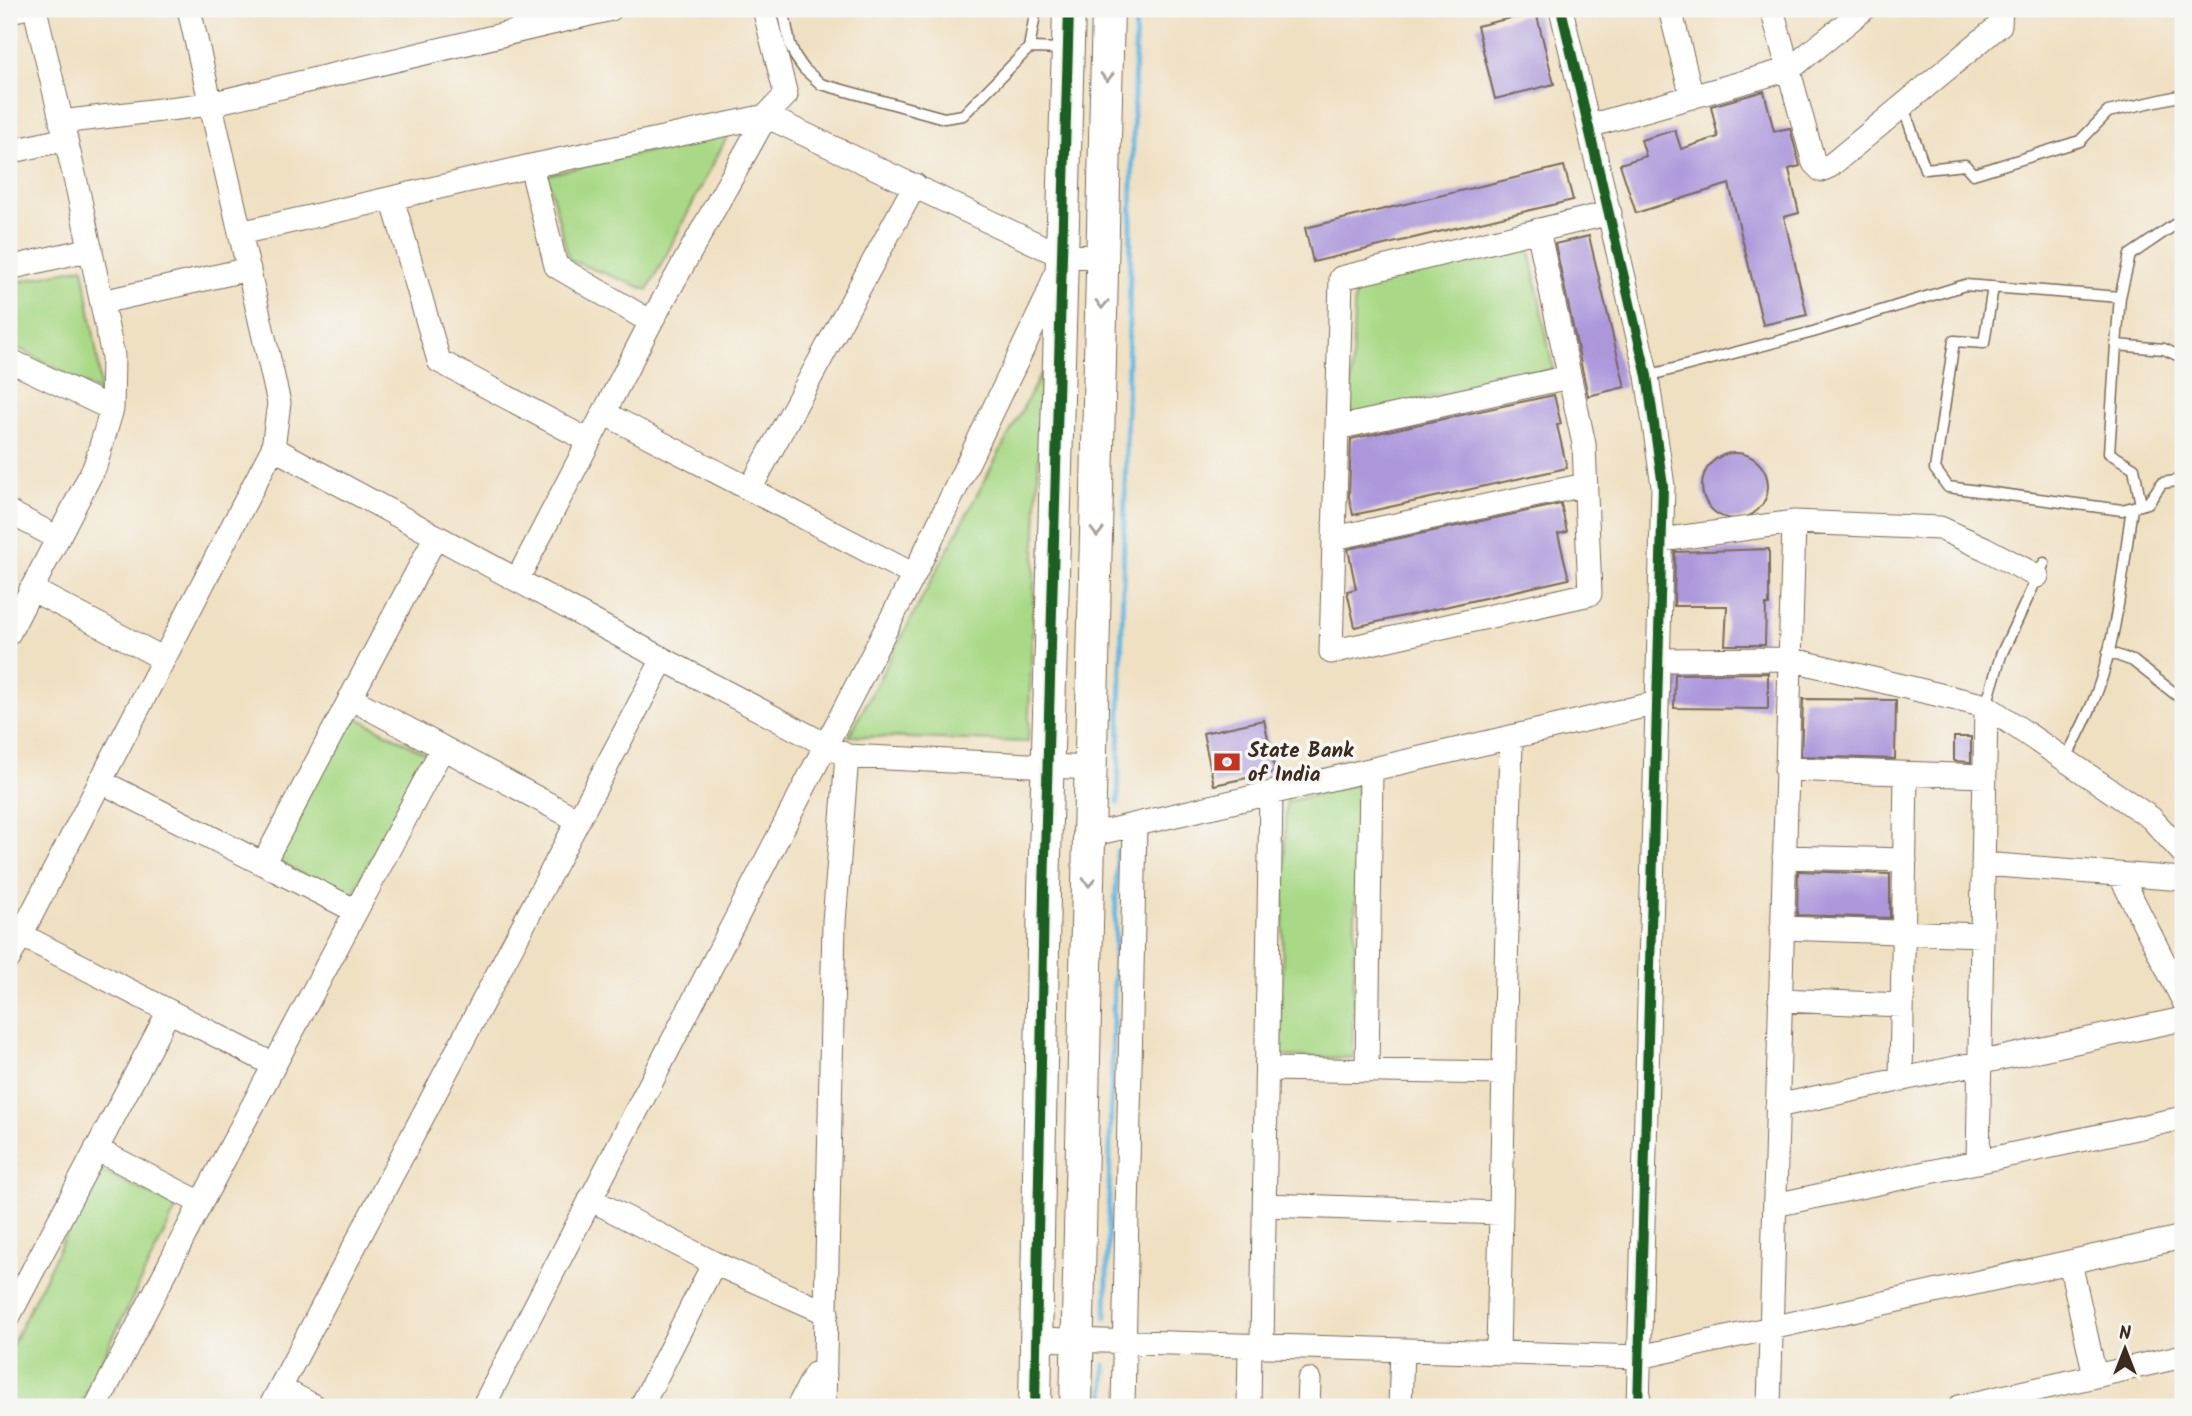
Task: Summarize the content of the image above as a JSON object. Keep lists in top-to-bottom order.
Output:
{
  "places": {
    "bank": ["State Bank of India"]
  },
  "north": "top"
}
